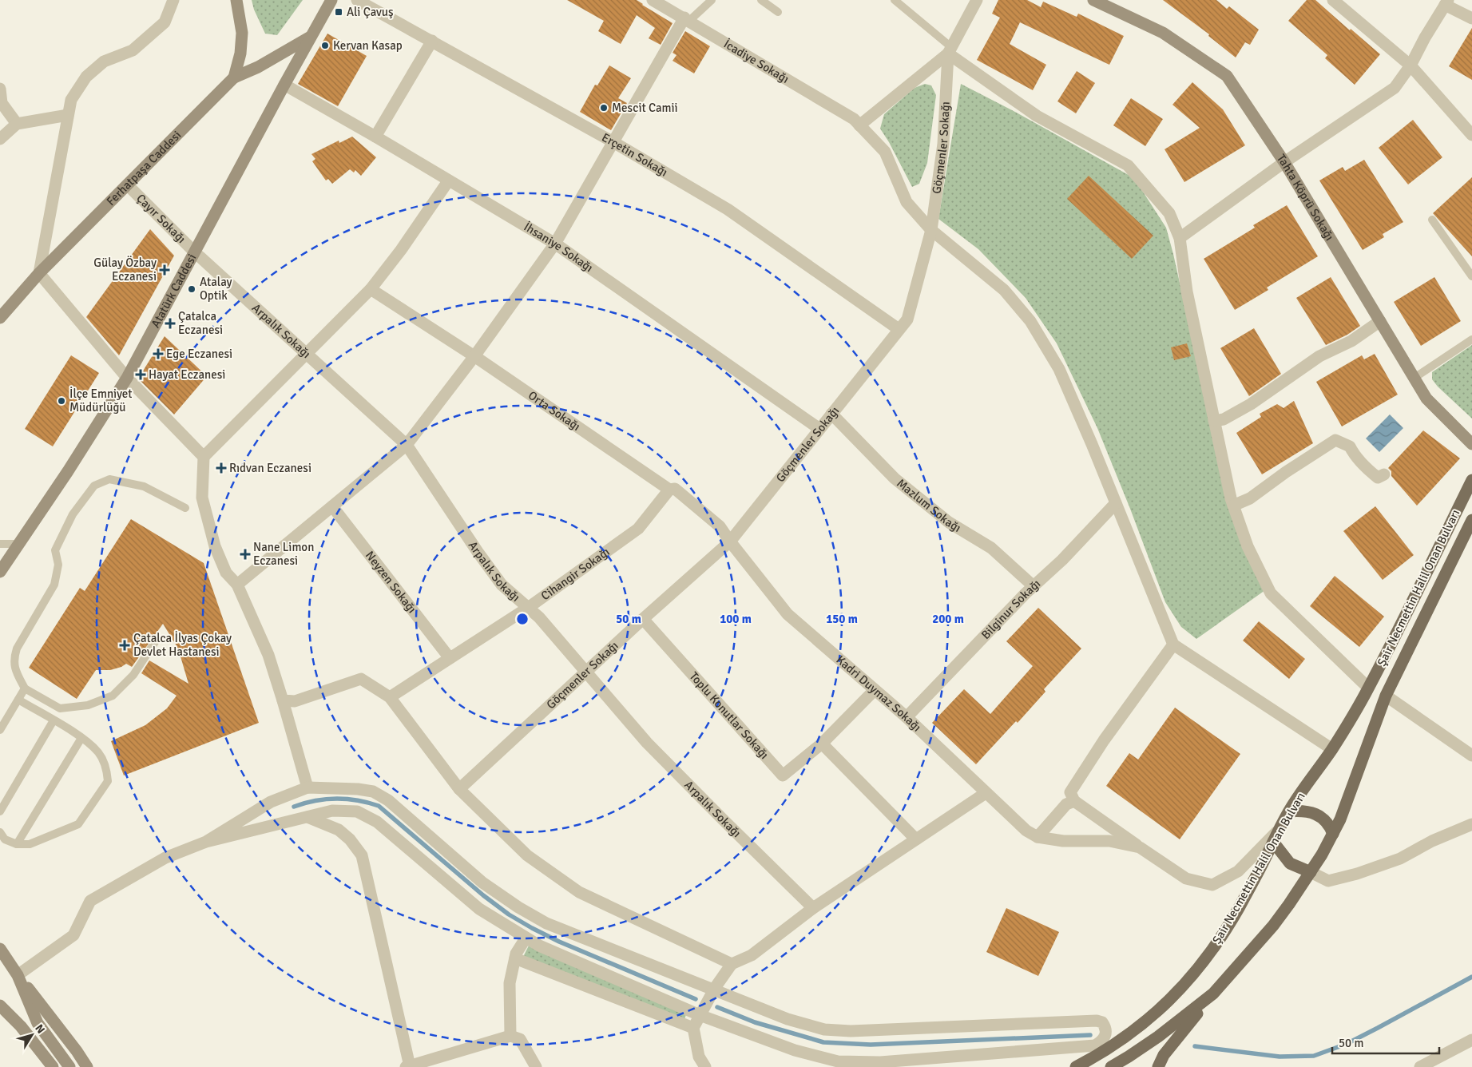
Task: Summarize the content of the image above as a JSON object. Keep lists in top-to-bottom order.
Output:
{
  "streets": {
    "main road": [
      "Ferhatpaşa Caddesi",
      "Tahta Köprü Sokağı",
      "Atatürk Caddesi",
      "Şair Necmettin Halil Onan Bulvarı"
    ],
    "street": [
      "İcadiye Sokağı",
      "Göçmenler Sokağı",
      "Erçetin Sokağı",
      "Çayır Sokağı",
      "İhsaniye Sokağı",
      "Arpalık Sokağı",
      "Orta Sokağı",
      "Mazlum Sokağı",
      "Cihangir Sokağı",
      "Neyzen Sokağı",
      "Bilginur Sokağı",
      "Kadri Duymaz Sokağı",
      "Toplu Konutlar Sokağı"
    ]
  },
  "crossings": [
    ["İcadiye Sokağı", "Göçmenler Sokağı"],
    ["İcadiye Sokağı", "Bilginur Sokağı"],
    ["Göçmenler Sokağı", "Erçetin Sokağı"],
    ["Göçmenler Sokağı", "İhsaniye Sokağı"],
    ["Göçmenler Sokağı", "Arpalık Sokağı"],
    ["Göçmenler Sokağı", "Orta Sokağı"],
    ["Göçmenler Sokağı", "Mazlum Sokağı"],
    ["Göçmenler Sokağı", "Kadri Duymaz Sokağı"],
    ["Göçmenler Sokağı", "Toplu Konutlar Sokağı"],
    ["Ferhatpaşa Caddesi", "Çayır Sokağı"],
    ["Çayır Sokağı", "Atatürk Caddesi"],
    ["Çayır Sokağı", "Arpalık Sokağı"],
    ["İhsaniye Sokağı", "Atatürk Caddesi"],
    ["Atatürk Caddesi", "Arpalık Sokağı"],
    ["Arpalık Sokağı", "Cihangir Sokağı"],
    ["Orta Sokağı", "Cihangir Sokağı"],
    ["Orta Sokağı", "Kadri Duymaz Sokağı"],
    ["Mazlum Sokağı", "Bilginur Sokağı"],
    ["Cihangir Sokağı", "Neyzen Sokağı"],
    ["Şair Necmettin Halil Onan Bulvarı", "Kadri Duymaz Sokağı"],
    ["Bilginur Sokağı", "Kadri Duymaz Sokağı"],
    ["Kadri Duymaz Sokağı", "Toplu Konutlar Sokağı"]
  ],
  "places": {
    "transit": ["Ali Çavuş"],
    "other": [
      "Kervan Kasap",
      "Mescit Camii",
      "Atalay Optik",
      "İlçe Emniyet Müdürlüğü"
    ],
    "health": [
      "Gülay Özbay Eczanesi",
      "Çatalca Eczanesi",
      "Ege Eczanesi",
      "Hayat Eczanesi",
      "Rıdvan Eczanesi",
      "Nane Limon Eczanesi",
      "Çatalca İlyas Çokay Devlet Hastanesi"
    ]
  },
  "scale_bar": "50 m",
  "north": "top right",
  "rings": [
    "50 m",
    "100 m",
    "150 m",
    "200 m"
  ]
}
